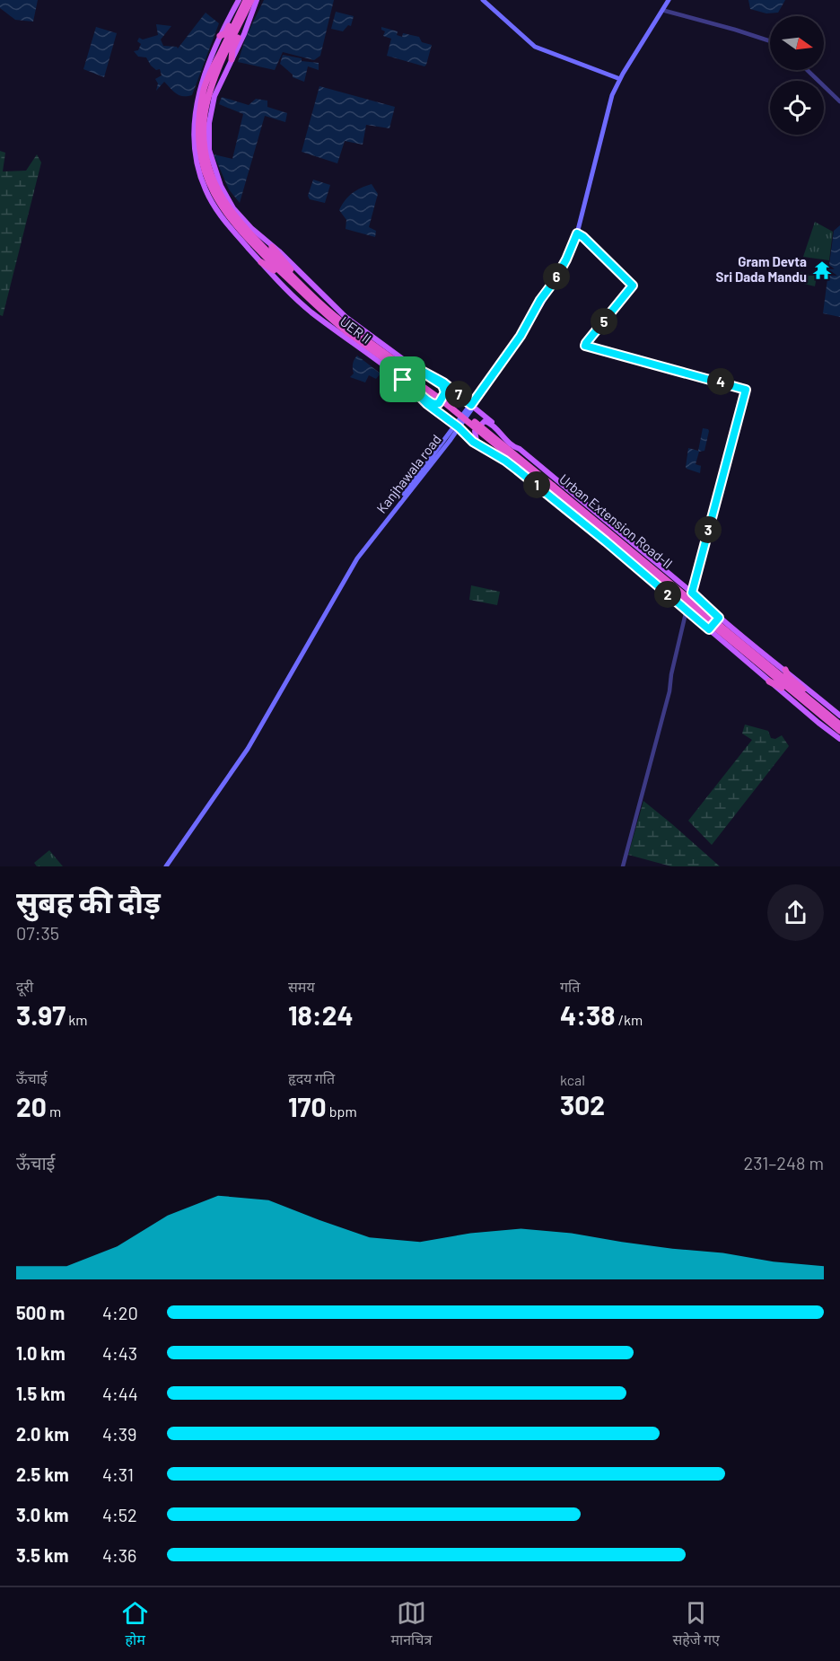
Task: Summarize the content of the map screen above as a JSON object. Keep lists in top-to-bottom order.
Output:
{
  "streets": {
    "highway": ["Urban Extension Road-II"],
    "main road": ["UER II", "Kanjhawala road"]
  },
  "crossings": [
    ["UER II", "Kanjhawala road"],
    ["UER II", "Urban Extension Road-II"]
  ],
  "places": {
    "temple": ["Gram Devta Sri Dada Mandu"]
  },
  "north": "right",
  "page": {
    "pins": [
      "6",
      "5",
      "4",
      "7",
      "1",
      "3",
      "2"
    ],
    "heading": ["सुबह की दौड़", "07:35"],
    "stats": [
      ["दूरी", "3.97 km"],
      ["समय", "18:24"],
      ["गति", "4:38 /km"],
      ["ऊँचाई", "20 m"],
      ["हृदय गति", "170 bpm"],
      ["kcal", "302"]
    ],
    "chart": ["ऊँचाई", "231–248 m"],
    "list": [
      {
        "name": "500 m",
        "note": "4:20"
      },
      {
        "name": "1.0 km",
        "note": "4:43"
      },
      {
        "name": "1.5 km",
        "note": "4:44"
      },
      {
        "name": "2.0 km",
        "note": "4:39"
      },
      {
        "name": "2.5 km",
        "note": "4:31"
      },
      {
        "name": "3.0 km",
        "note": "4:52"
      },
      {
        "name": "3.5 km",
        "note": "4:36"
      }
    ],
    "tabs": ["होम", "मानचित्र", "सहेजे गए"]
  }
}
